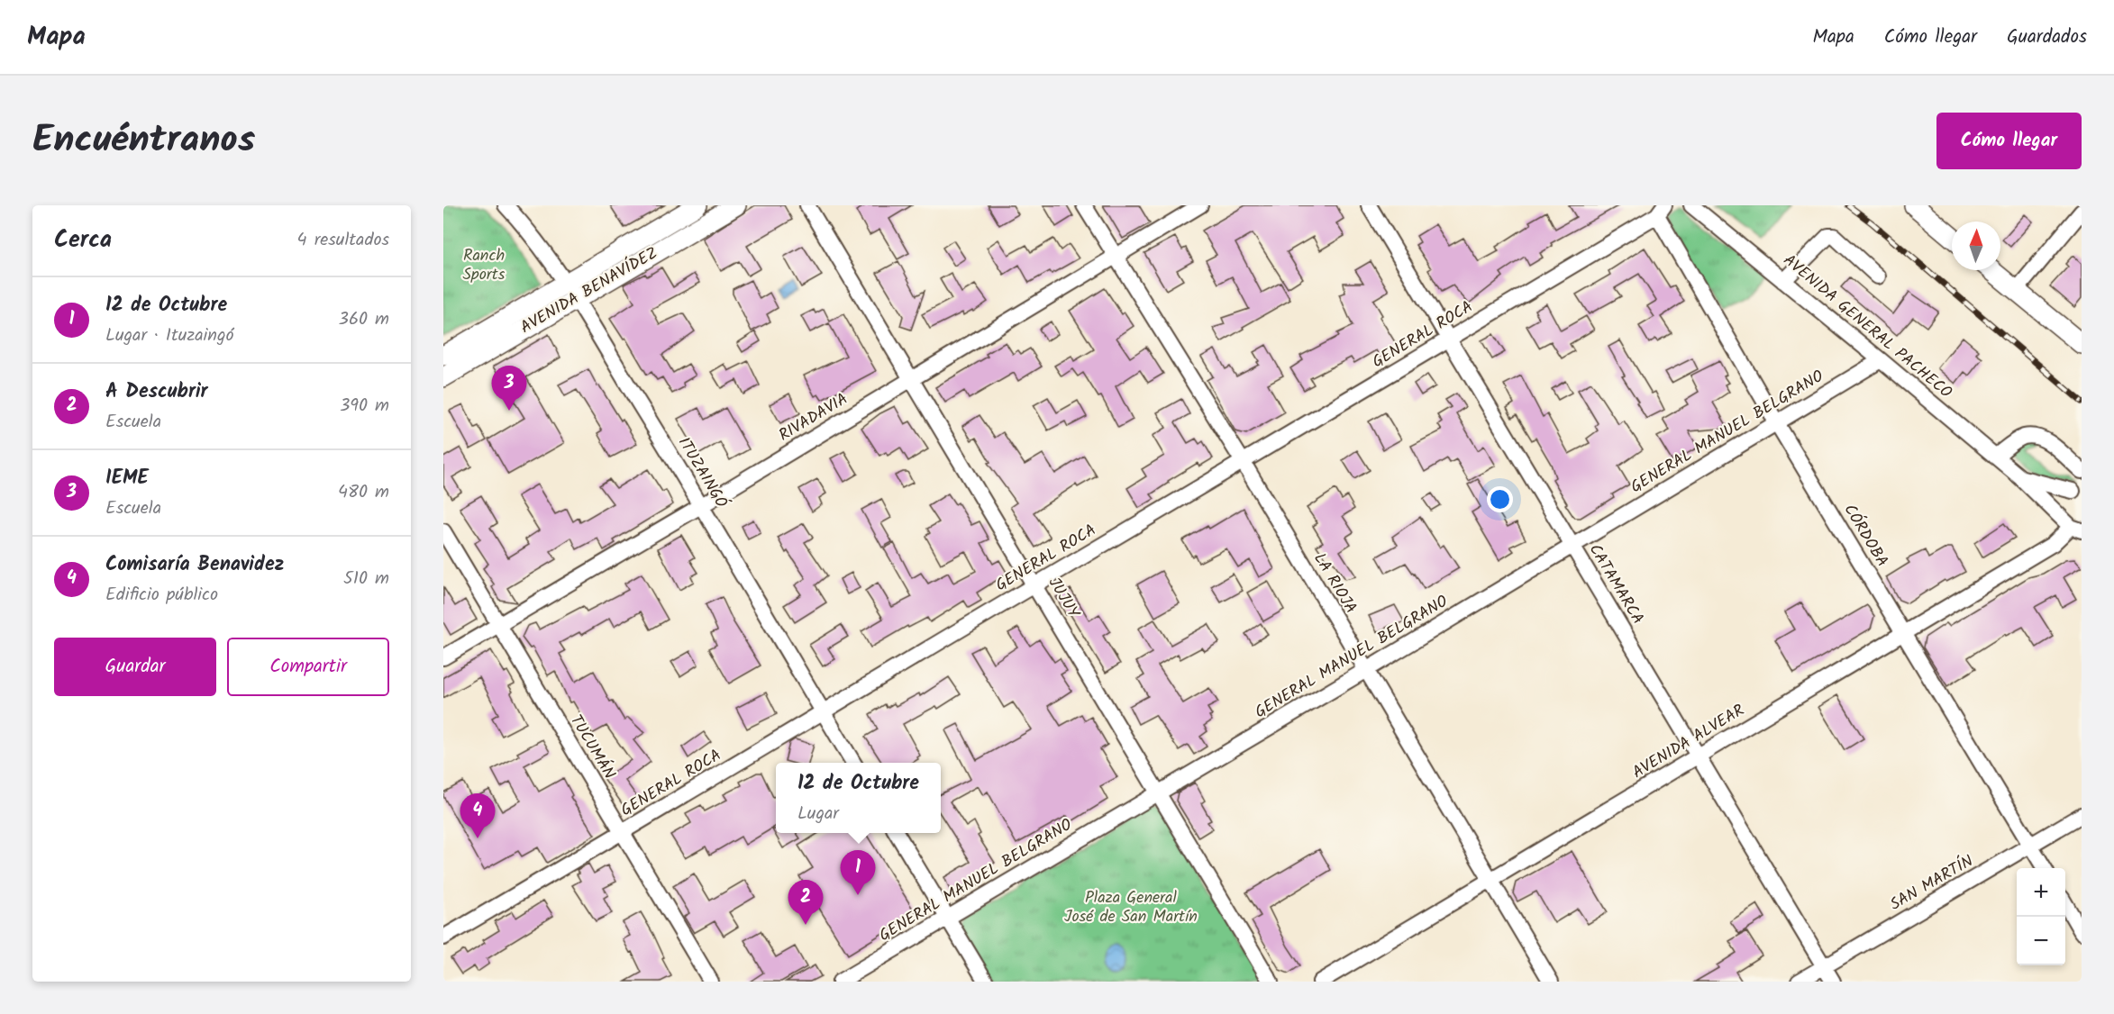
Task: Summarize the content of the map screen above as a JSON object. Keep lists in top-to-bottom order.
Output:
{
  "streets": {
    "main road": ["AVENIDA BENAVÍDEZ"],
    "street": [
      "AVENIDA GENERAL PACHECO",
      "GENERAL ROCA",
      "RIVADAVIA",
      "GENERAL MANUEL BELGRANO",
      "ITUZAINGÓ",
      "CÓRDOBA",
      "LA RIOJA",
      "CATAMARCA",
      "JUJUY",
      "AVENIDA ALVEAR",
      "TUCUMÁN",
      "SAN MARTÍN"
    ]
  },
  "crossings": [
    ["AVENIDA BENAVÍDEZ", "ITUZAINGÓ"],
    ["AVENIDA GENERAL PACHECO", "GENERAL MANUEL BELGRANO"],
    ["AVENIDA GENERAL PACHECO", "AVENIDA ALVEAR"],
    ["GENERAL ROCA", "ITUZAINGÓ"],
    ["GENERAL ROCA", "CÓRDOBA"],
    ["GENERAL ROCA", "LA RIOJA"],
    ["GENERAL ROCA", "CATAMARCA"],
    ["GENERAL ROCA", "JUJUY"],
    ["GENERAL ROCA", "TUCUMÁN"],
    ["RIVADAVIA", "ITUZAINGÓ"],
    ["RIVADAVIA", "LA RIOJA"],
    ["RIVADAVIA", "JUJUY"],
    ["RIVADAVIA", "TUCUMÁN"],
    ["GENERAL MANUEL BELGRANO", "CÓRDOBA"],
    ["GENERAL MANUEL BELGRANO", "LA RIOJA"],
    ["GENERAL MANUEL BELGRANO", "CATAMARCA"],
    ["GENERAL MANUEL BELGRANO", "JUJUY"],
    ["CÓRDOBA", "AVENIDA ALVEAR"],
    ["CÓRDOBA", "SAN MARTÍN"],
    ["LA RIOJA", "AVENIDA ALVEAR"],
    ["CATAMARCA", "AVENIDA ALVEAR"],
    ["CATAMARCA", "SAN MARTÍN"]
  ],
  "parks": ["Ranch Sports", "Plaza General José de San Martín"],
  "north": "top",
  "page": {
    "header": "Mapa",
    "nav": ["Mapa", "Cómo llegar", "Guardados"],
    "title": "Encuéntranos",
    "buttons": [
      "Cómo llegar",
      ["Guardar", "Compartir"]
    ],
    "heading": ["Cerca", "4 resultados"],
    "list": [
      {
        "mark": "1",
        "name": "12 de Octubre",
        "note": "Lugar · Ituzaingó",
        "value": "360 m"
      },
      {
        "mark": "2",
        "name": "A Descubrir",
        "note": "Escuela",
        "value": "390 m"
      },
      {
        "mark": "3",
        "name": "IEME",
        "note": "Escuela",
        "value": "480 m"
      },
      {
        "mark": "4",
        "name": "Comisaría Benavidez",
        "note": "Edificio público",
        "value": "510 m"
      }
    ],
    "pins": [
      "3",
      "4",
      "1",
      "2"
    ],
    "popup": ["12 de Octubre", "Lugar"],
    "map_buttons": ["+", "−"]
  }
}
